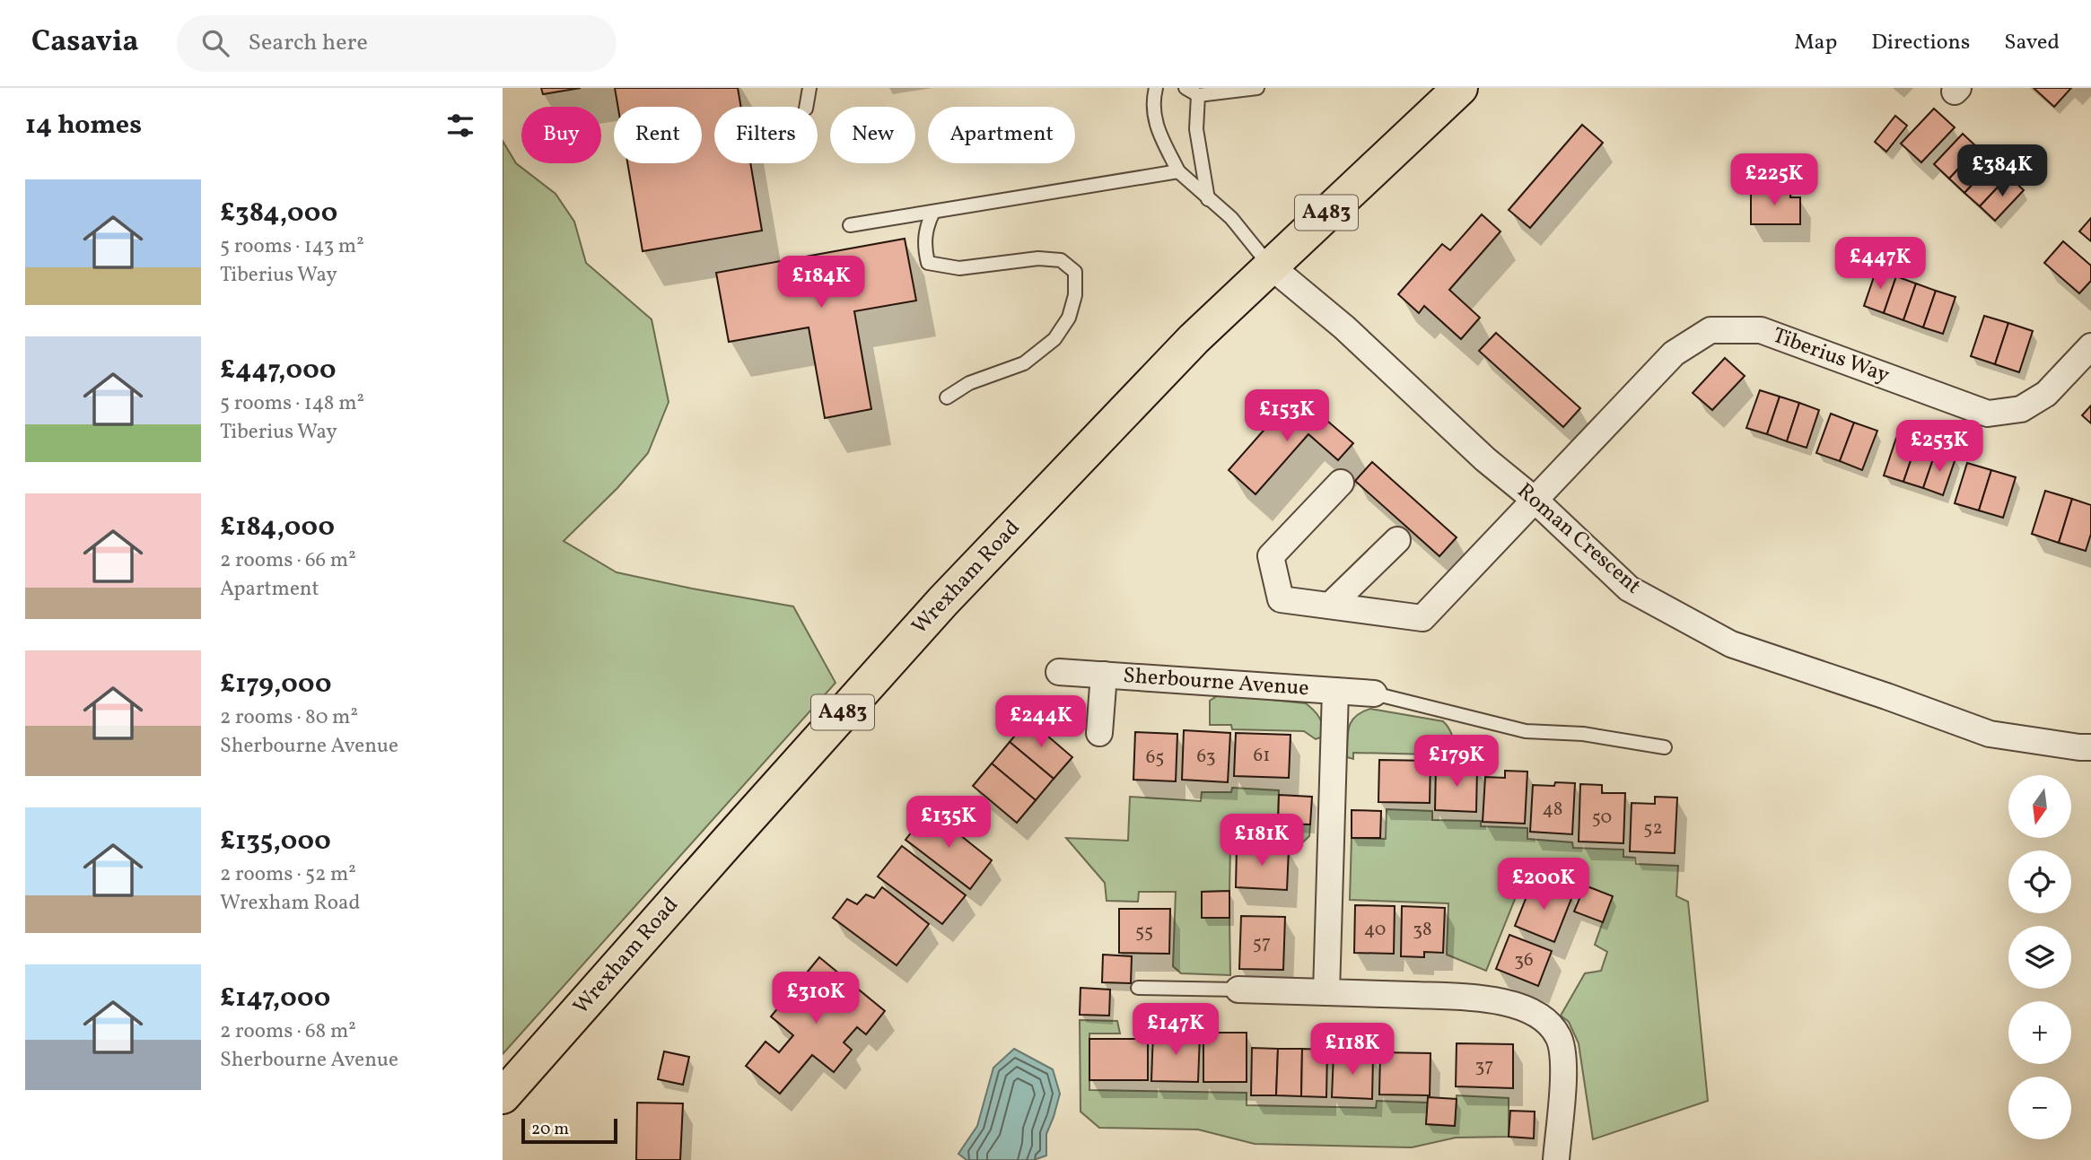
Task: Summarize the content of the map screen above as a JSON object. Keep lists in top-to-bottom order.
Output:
{
  "streets": {
    "highway": ["A483", "Wrexham Road"],
    "street": ["Tiberius Way", "Roman Crescent", "Sherbourne Avenue"]
  },
  "crossings": [
    ["Tiberius Way", "Roman Crescent"],
    ["Roman Crescent", "Wrexham Road"]
  ],
  "house_numbers": [
    "61",
    "63",
    "65",
    "48",
    "50",
    "52",
    "40",
    "38",
    "55",
    "57",
    "36",
    "37"
  ],
  "scale_bar": "20 m",
  "north": "bottom",
  "page": {
    "header": "Casavia",
    "search": "Search here",
    "nav": ["Map", "Directions", "Saved"],
    "heading": "14 homes",
    "chip": [
      "Buy",
      "Rent",
      "Filters",
      "New",
      "Apartment"
    ],
    "price": [
      "£384K",
      "£225K",
      "£447K",
      "£184K",
      "£153K",
      "£253K",
      "£244K",
      "£179K",
      "£135K",
      "£181K",
      "£200K",
      "£310K",
      "£147K",
      "£118K"
    ],
    "list": [
      {
        "name": "£384,000",
        "note": "5 rooms · 143 m² · Tiberius Way"
      },
      {
        "name": "£447,000",
        "note": "5 rooms · 148 m² · Tiberius Way"
      },
      {
        "name": "£184,000",
        "note": "2 rooms · 66 m² · Apartment"
      },
      {
        "name": "£179,000",
        "note": "2 rooms · 80 m² · Sherbourne Avenue"
      },
      {
        "name": "£135,000",
        "note": "2 rooms · 52 m² · Wrexham Road"
      },
      {
        "name": "£147,000",
        "note": "2 rooms · 68 m² · Sherbourne Avenue"
      }
    ],
    "map_buttons": ["+", "−"],
    "scale": "20 m"
  }
}
